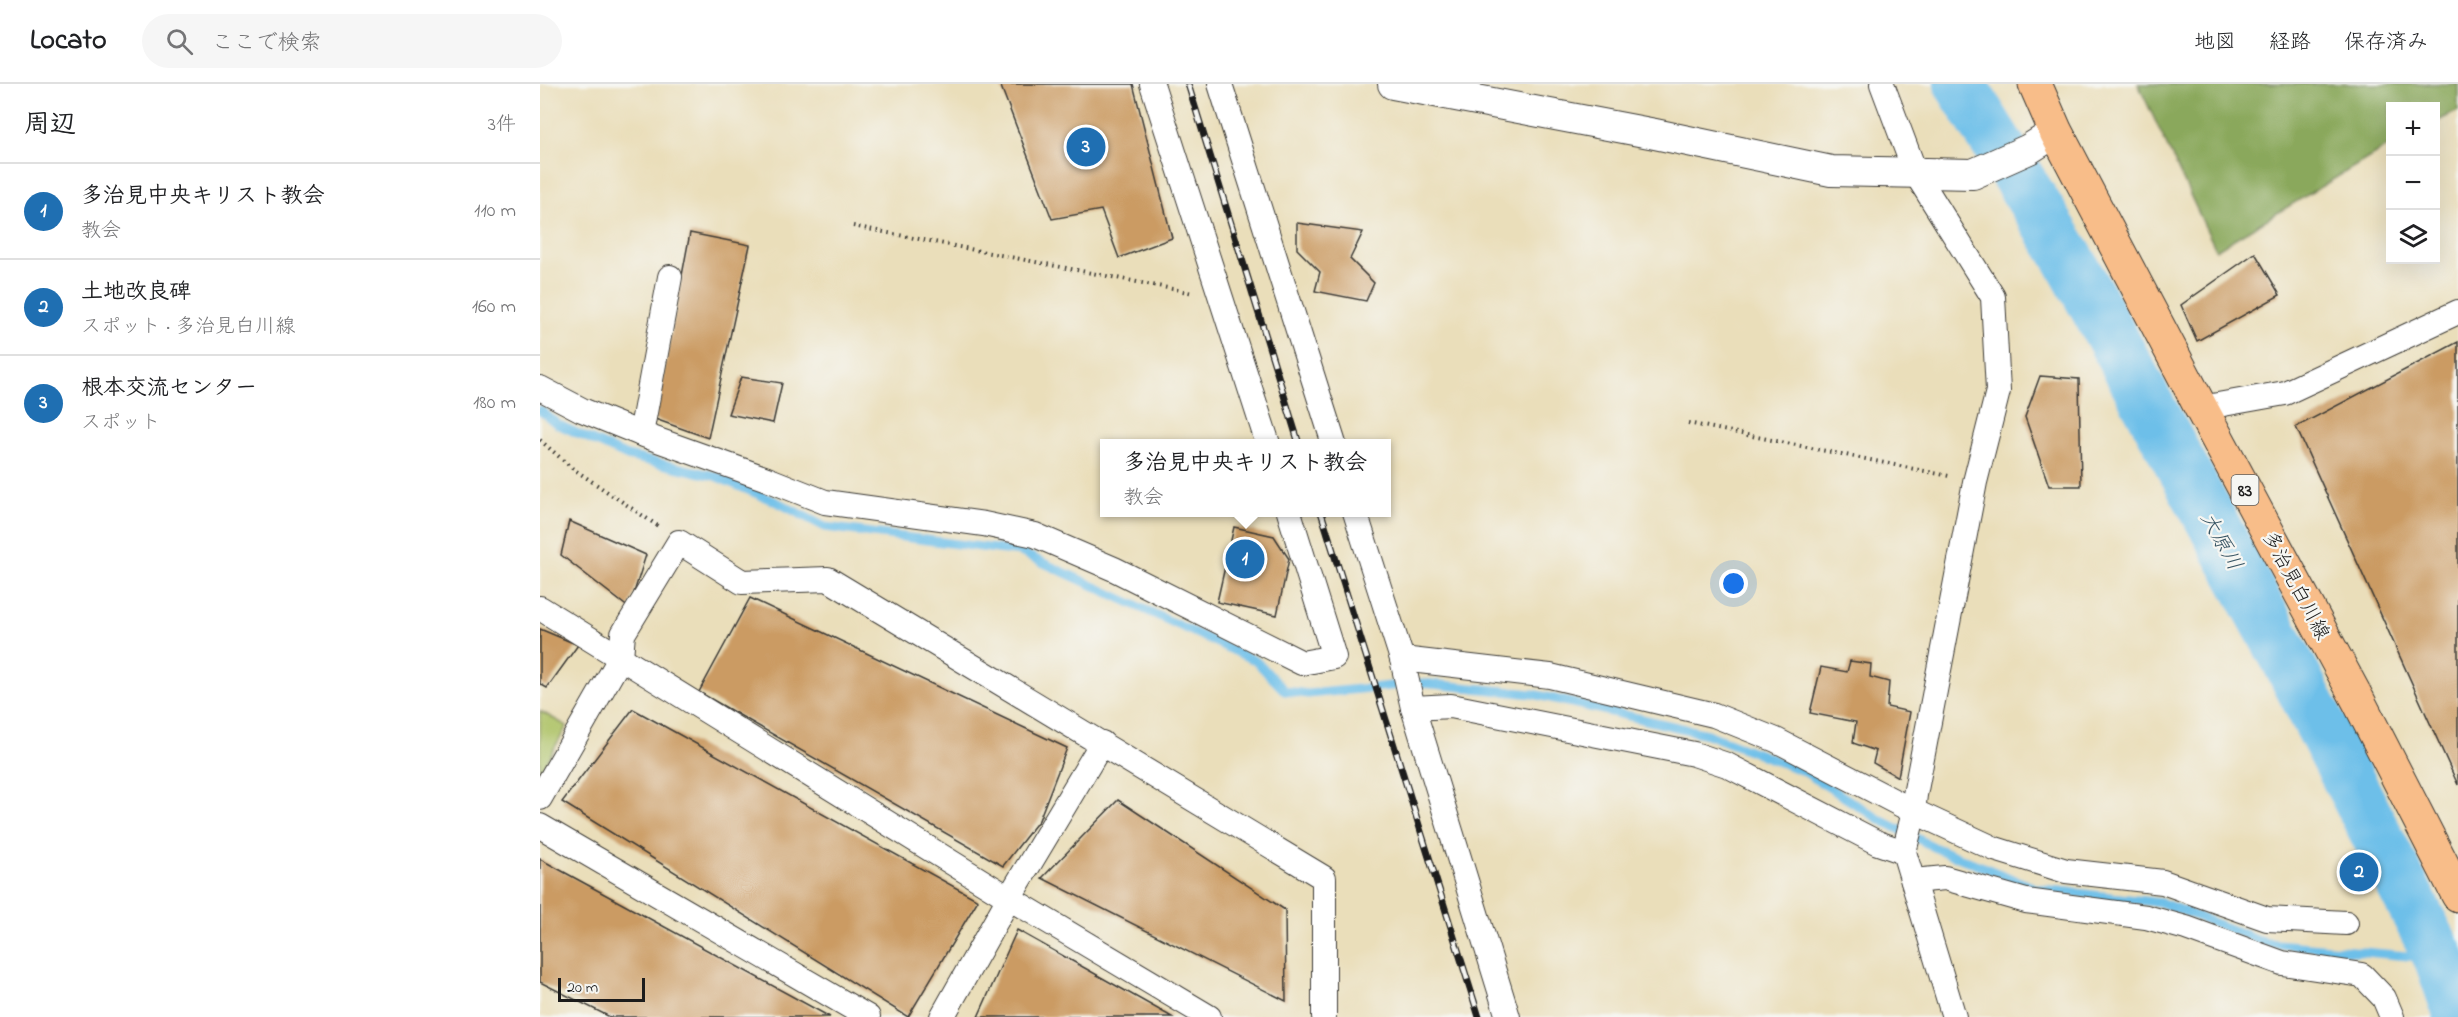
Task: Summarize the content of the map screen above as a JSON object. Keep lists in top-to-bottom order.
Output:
{
  "streets": {
    "main road": ["83", "多治見白川線"]
  },
  "water": ["大原川"],
  "scale_bar": "20 m",
  "page": {
    "header": "Locato",
    "search": "ここで検索",
    "nav": ["地図", "経路", "保存済み"],
    "heading": ["周辺", "3件"],
    "map_buttons": ["+", "−"],
    "pins": ["3", "1", "2"],
    "list": [
      {
        "mark": "1",
        "name": "多治見中央キリスト教会",
        "note": "教会",
        "value": "110 m"
      },
      {
        "mark": "2",
        "name": "土地改良碑",
        "note": "スポット · 多治見白川線",
        "value": "160 m"
      },
      {
        "mark": "3",
        "name": "根本交流センター",
        "note": "スポット",
        "value": "180 m"
      }
    ],
    "popup": ["多治見中央キリスト教会", "教会"],
    "scale": "20 m"
  }
}
